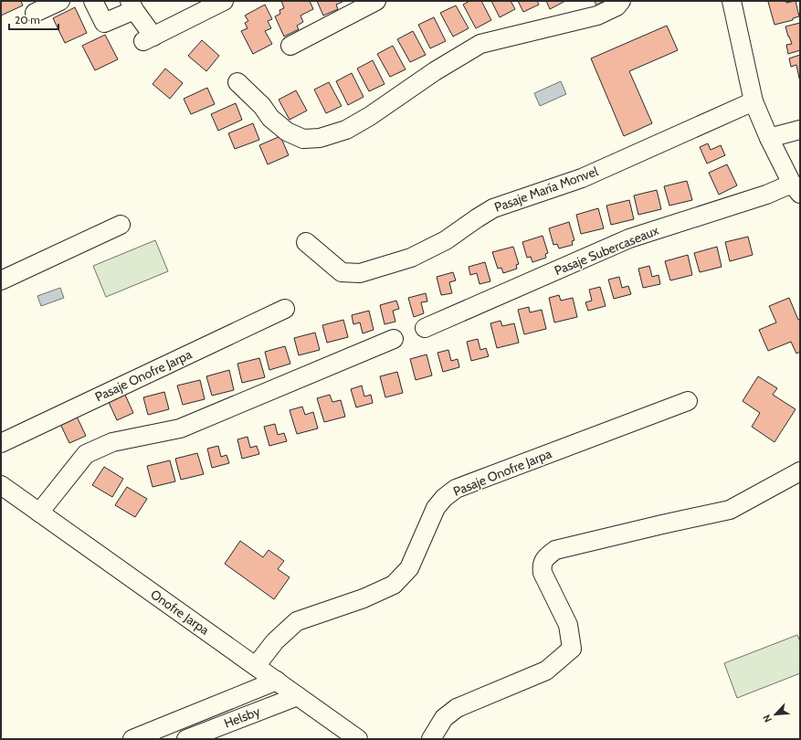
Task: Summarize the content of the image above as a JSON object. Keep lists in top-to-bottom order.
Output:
{
  "streets": {
    "street": [
      "Pasaje María Monvel",
      "Pasaje Subercaseaux",
      "Pasaje Onofre Jarpa",
      "Onofre Jarpa",
      "Helsby"
    ]
  },
  "crossings": [
    ["Pasaje Onofre Jarpa", "Onofre Jarpa"],
    ["Onofre Jarpa", "Helsby"]
  ],
  "scale_bar": "20 m",
  "north": "bottom left"
}
